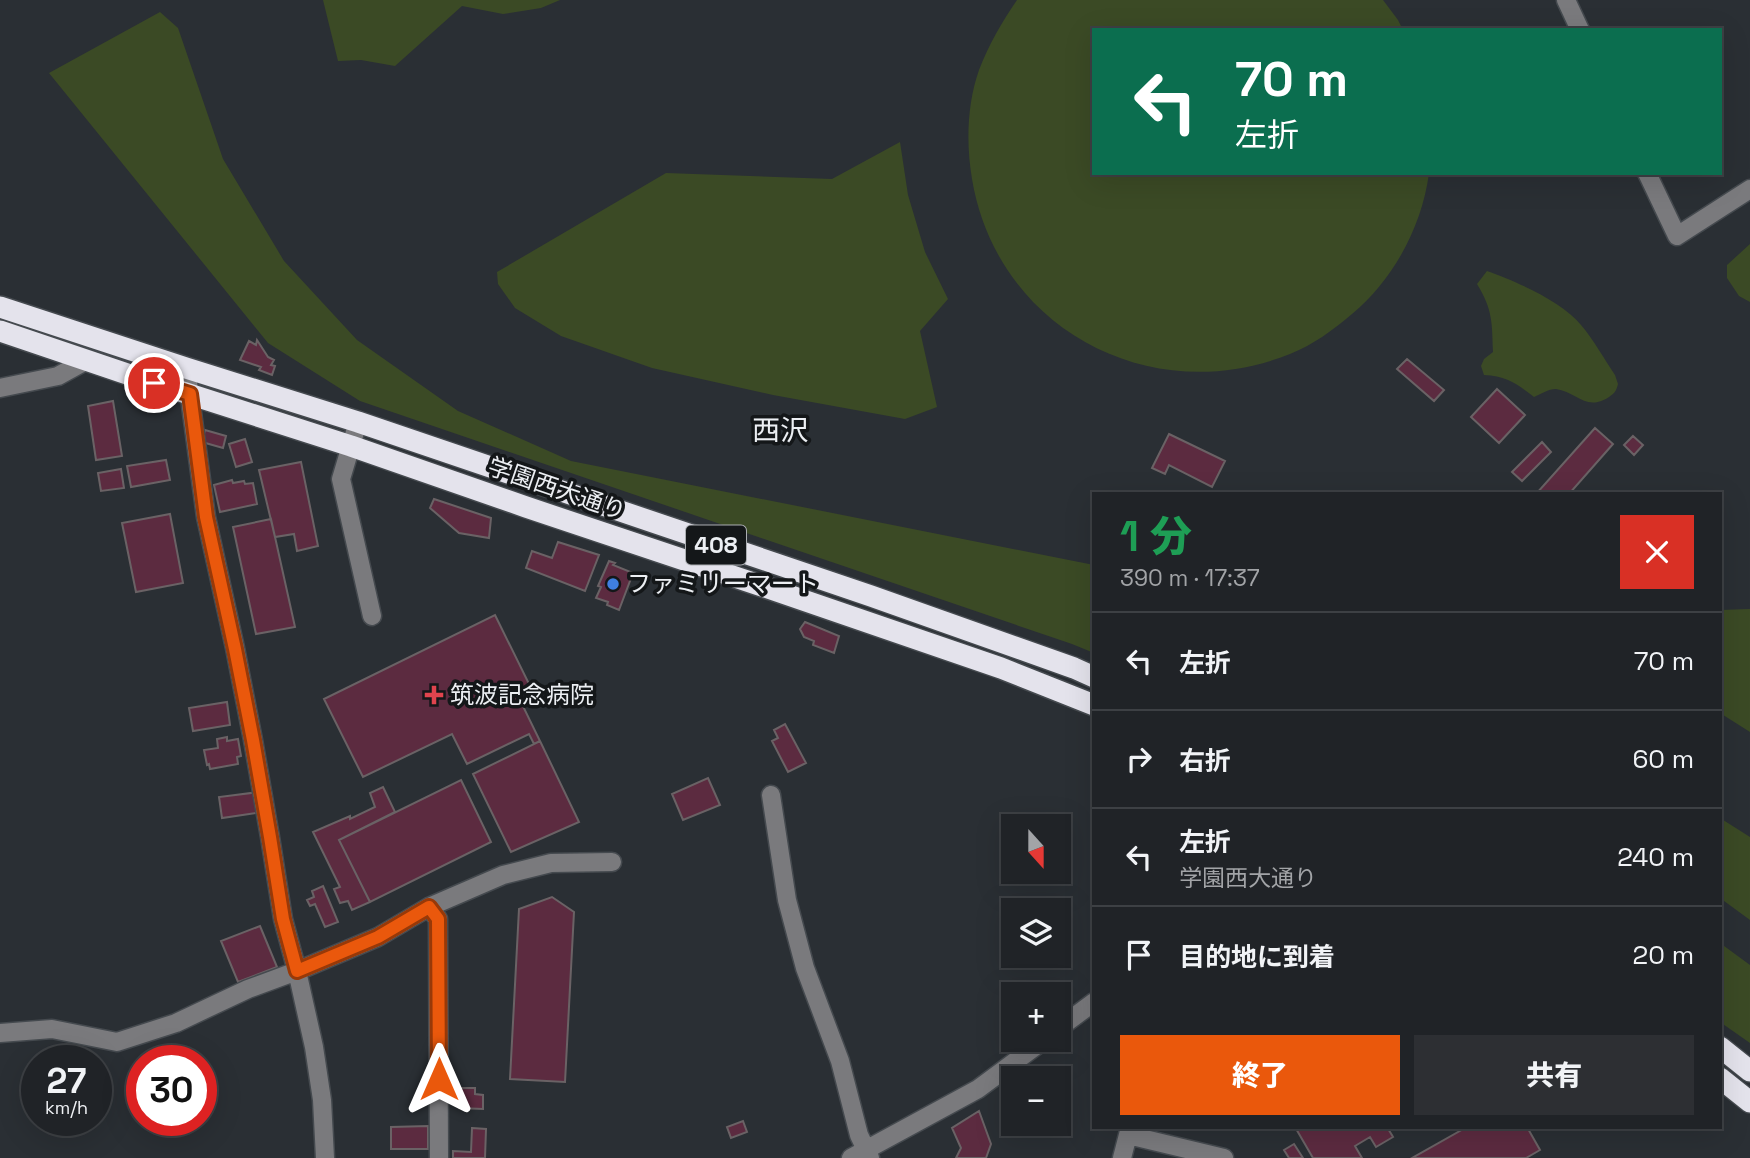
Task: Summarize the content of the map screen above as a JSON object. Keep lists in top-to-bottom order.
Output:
{
  "streets": {
    "highway": ["学園西大通り", "408"]
  },
  "districts": ["西沢"],
  "places": {
    "other": ["ファミリーマート"],
    "health": ["筑波記念病院"]
  },
  "north": "bottom",
  "page": {
    "turn": ["70 m", "左折"],
    "heading": ["1 分", "390 m · 17:37"],
    "list": [
      {
        "name": "左折",
        "value": "70 m"
      },
      {
        "name": "右折",
        "value": "60 m"
      },
      {
        "name": "左折",
        "note": "学園西大通り",
        "value": "240 m"
      },
      {
        "name": "目的地に到着",
        "value": "20 m"
      }
    ],
    "map_buttons": ["+", "−"],
    "buttons": ["終了", "共有"],
    "speed": "27 km/h",
    "limit": "30"
  }
}
